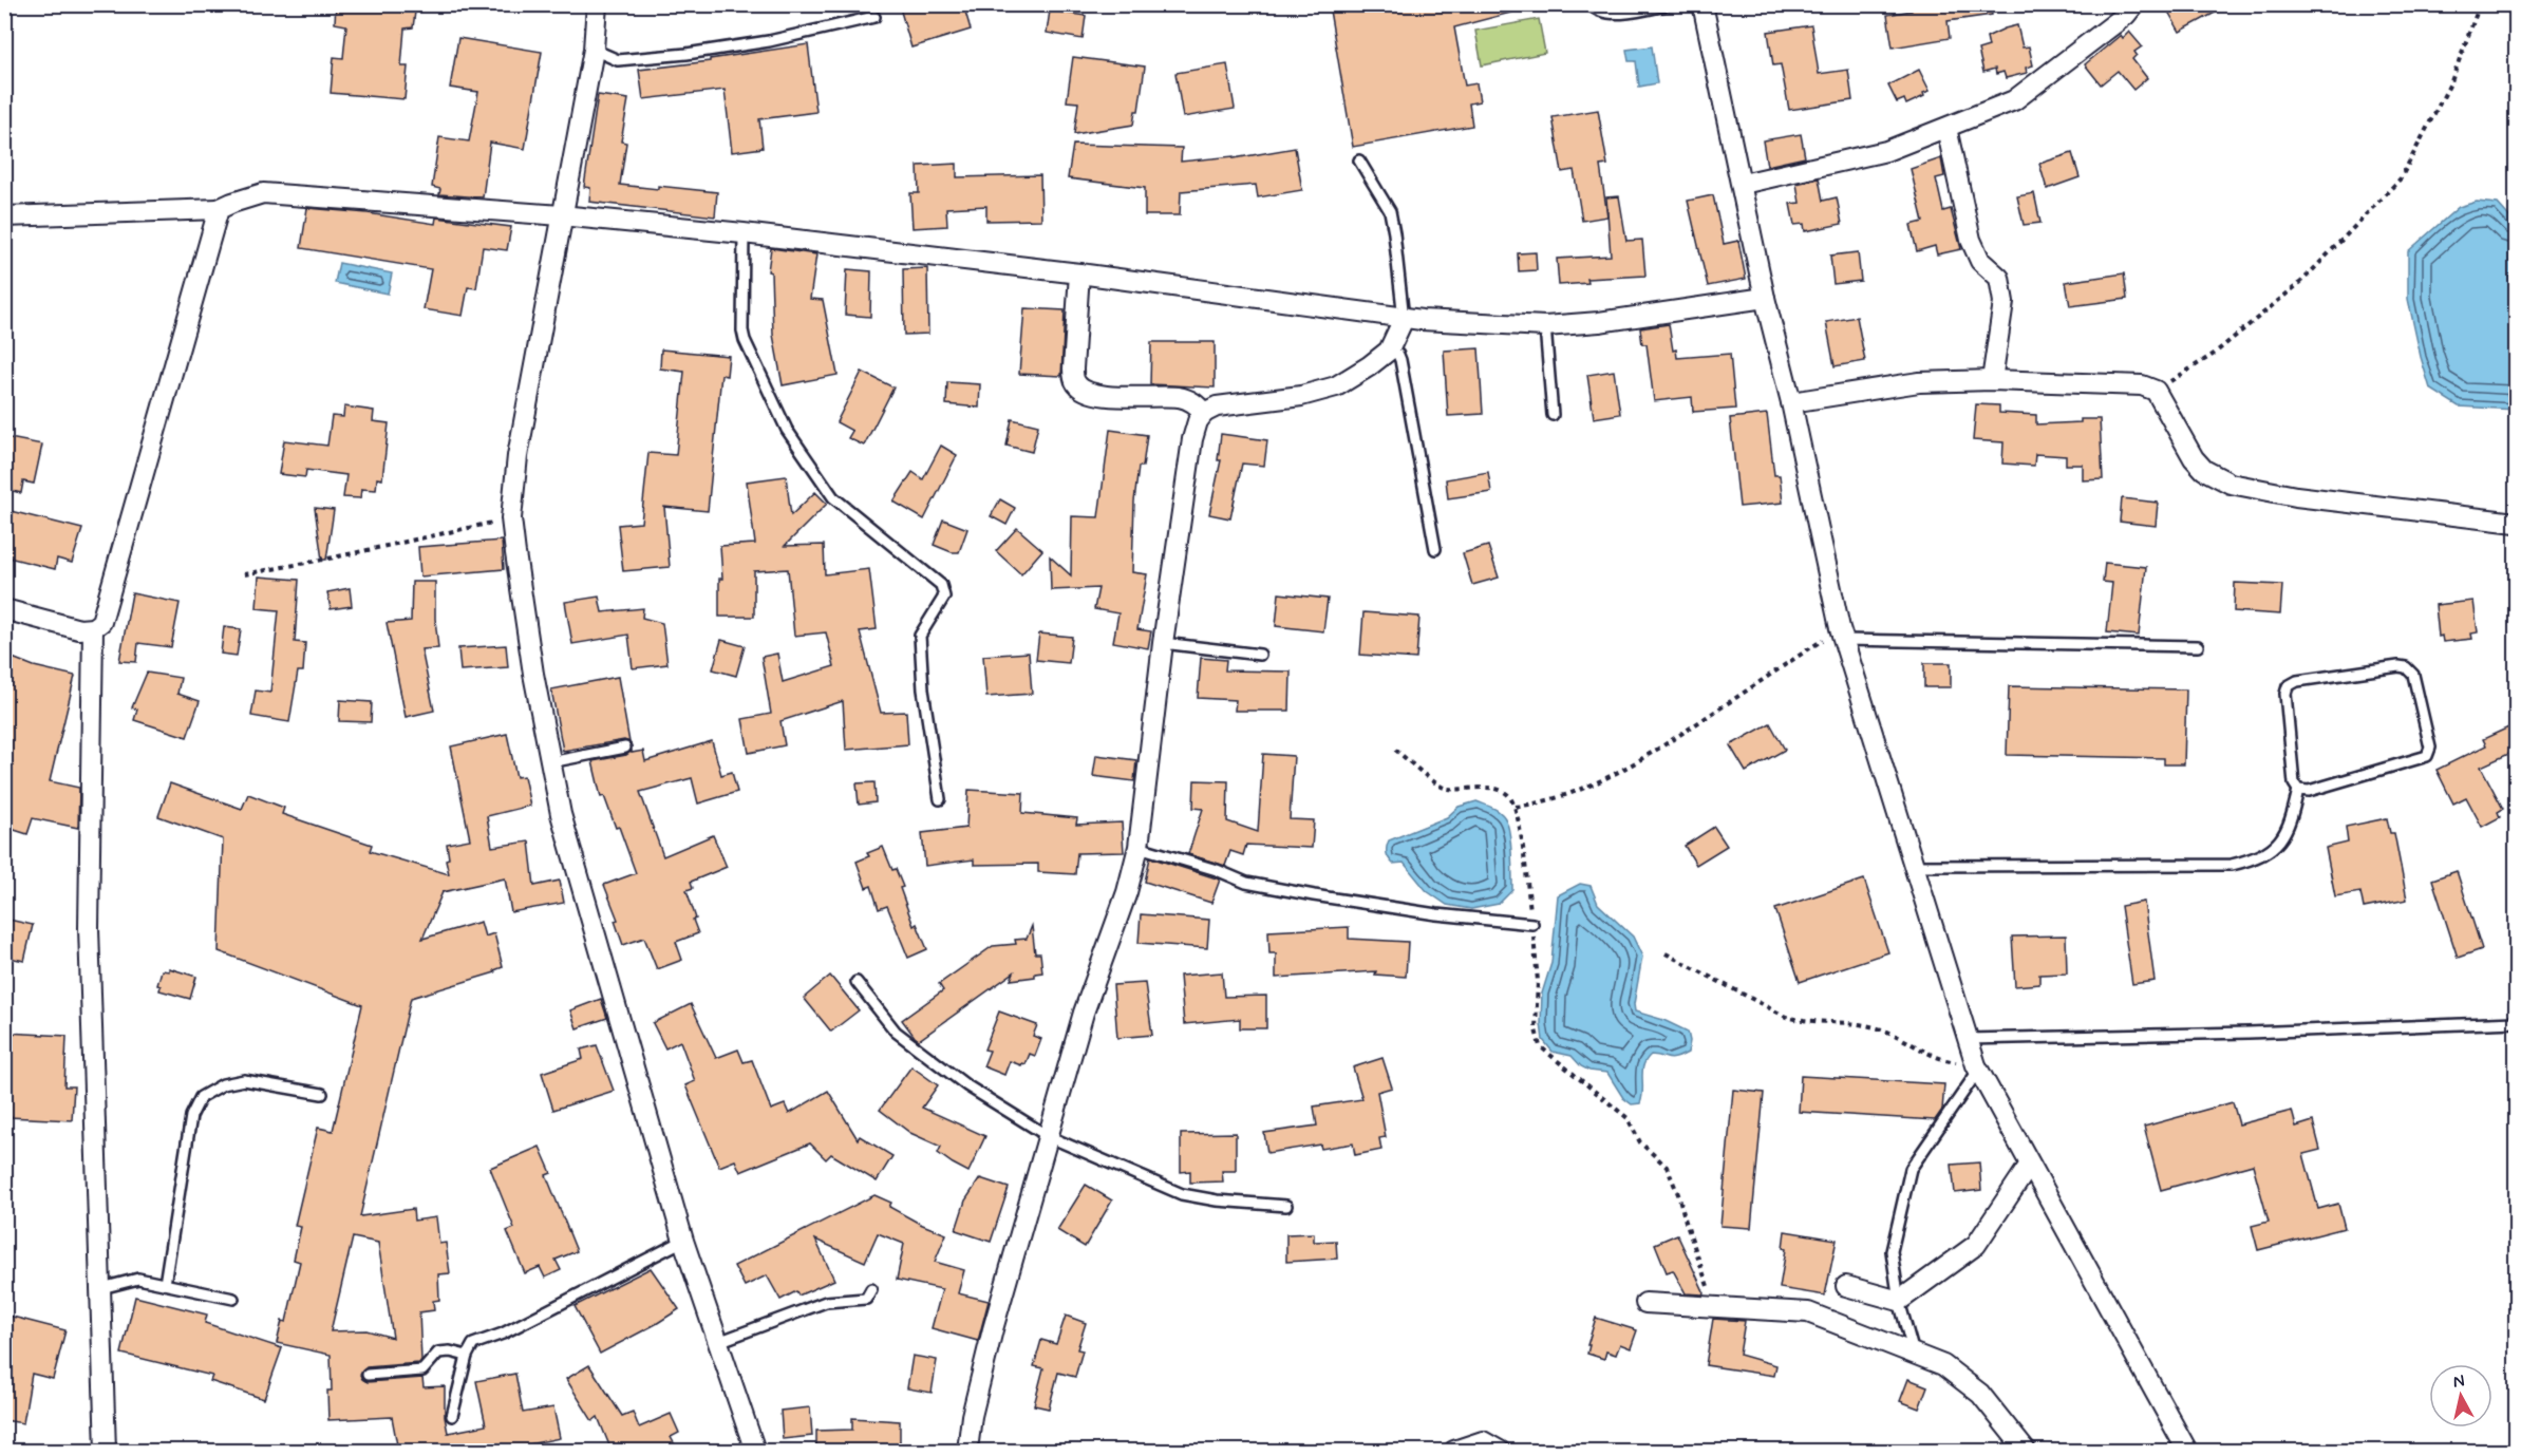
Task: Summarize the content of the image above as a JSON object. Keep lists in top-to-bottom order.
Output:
{
  "north": "top"
}
